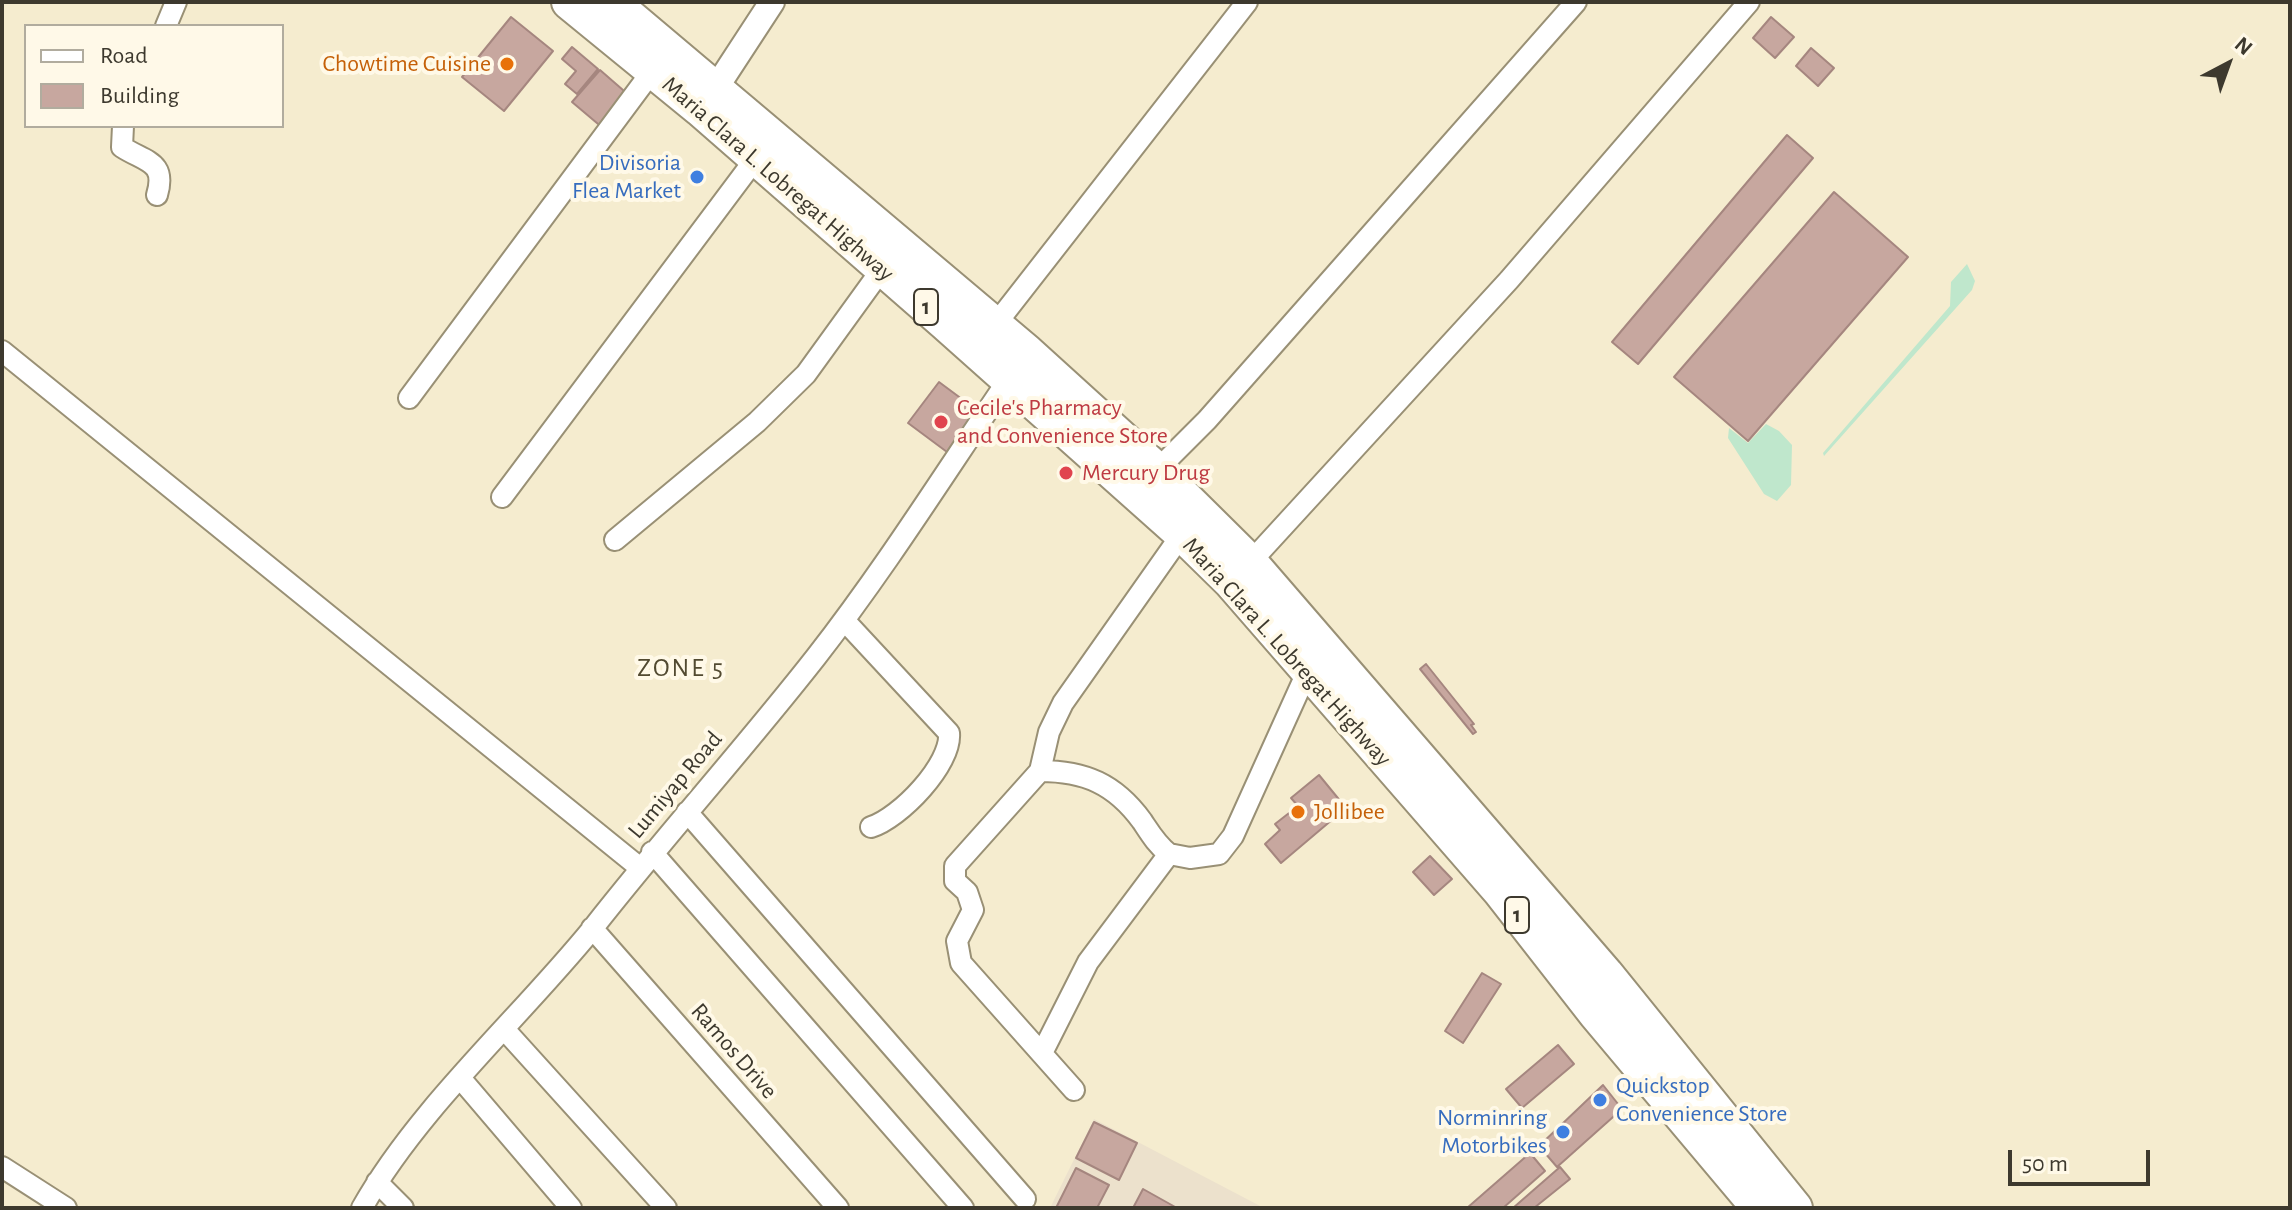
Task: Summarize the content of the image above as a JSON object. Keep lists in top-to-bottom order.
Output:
{
  "streets": {
    "highway": ["Maria Clara L. Lobregat Highway", "1"],
    "street": ["Lumiyap Road", "Ramos Drive"]
  },
  "crossings": [
    ["Maria Clara L. Lobregat Highway", "Lumiyap Road"],
    ["Lumiyap Road", "Ramos Drive"]
  ],
  "districts": ["ZONE 5"],
  "places": [
    "Chowtime Cuisine",
    "Divisoria Flea Market",
    "Cecile's Pharmacy and Convenience Store",
    "Mercury Drug",
    "Jollibee",
    "Quickstop Convenience Store",
    "Norminring Motorbikes"
  ],
  "legend": ["Road", "Building"],
  "scale_bar": "50 m",
  "north": "top right"
}
